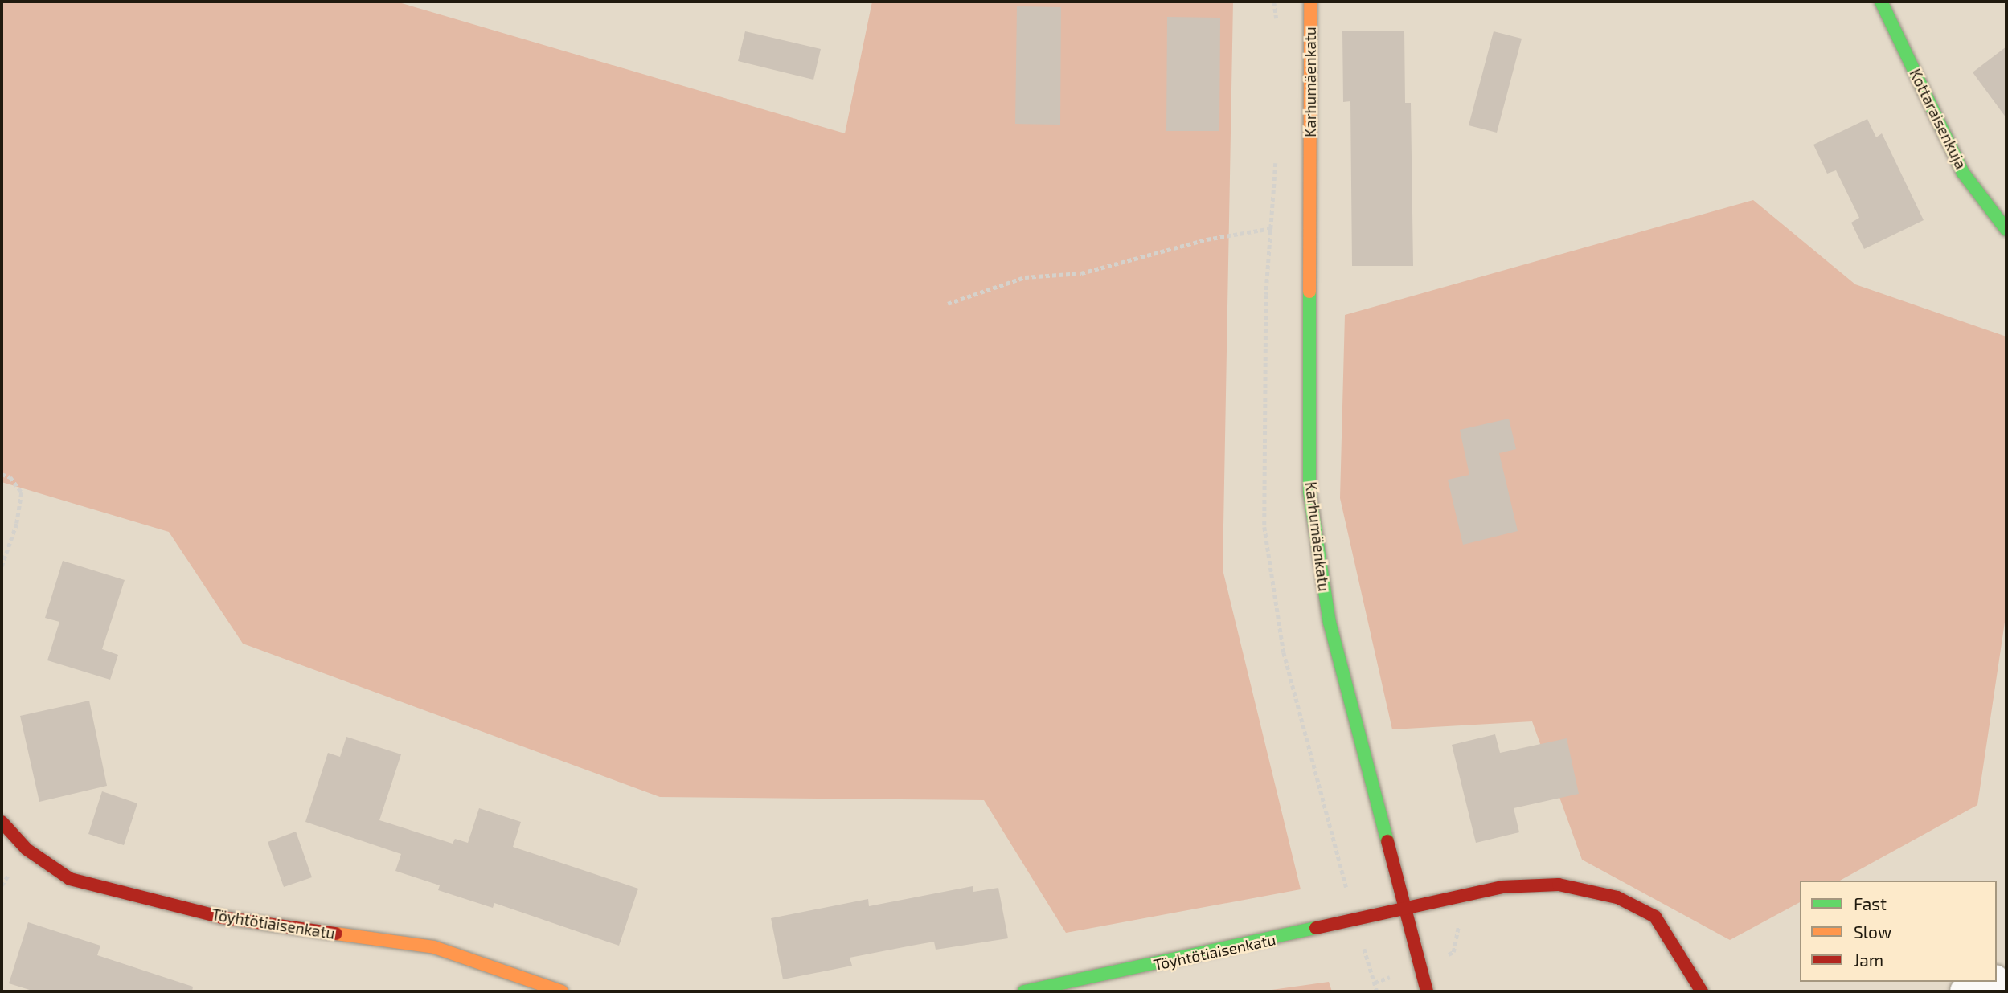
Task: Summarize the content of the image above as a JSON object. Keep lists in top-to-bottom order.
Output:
{
  "streets": {
    "street": ["Karhumäenkatu", "Kottaraisenkuja", "Töyhtötiaisenkatu"]
  },
  "crossings": [
    ["Karhumäenkatu", "Töyhtötiaisenkatu"]
  ],
  "legend": ["Fast", "Slow", "Jam"]
}
